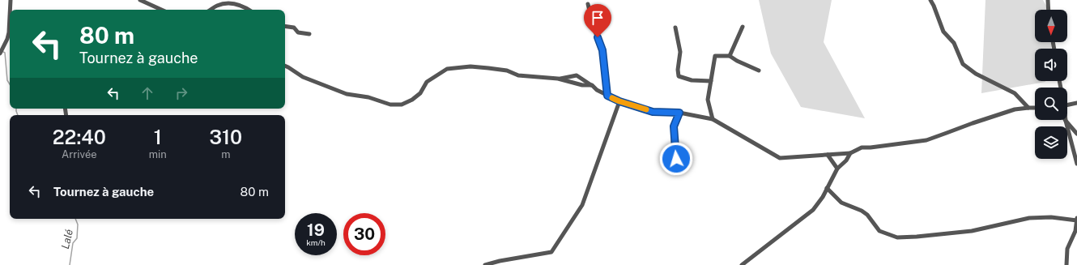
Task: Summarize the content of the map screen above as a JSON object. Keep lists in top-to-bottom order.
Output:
{
  "water": ["Lalé"],
  "north": "bottom",
  "page": {
    "turn": ["80 m", "Tournez à gauche"],
    "eta": [
      "22:40",
      "Arrivée",
      "1",
      "min",
      "310",
      "m"
    ],
    "list": [
      {
        "name": "Tournez à gauche",
        "value": "80 m"
      }
    ],
    "speed": "19 km/h",
    "limit": "30"
  }
}
